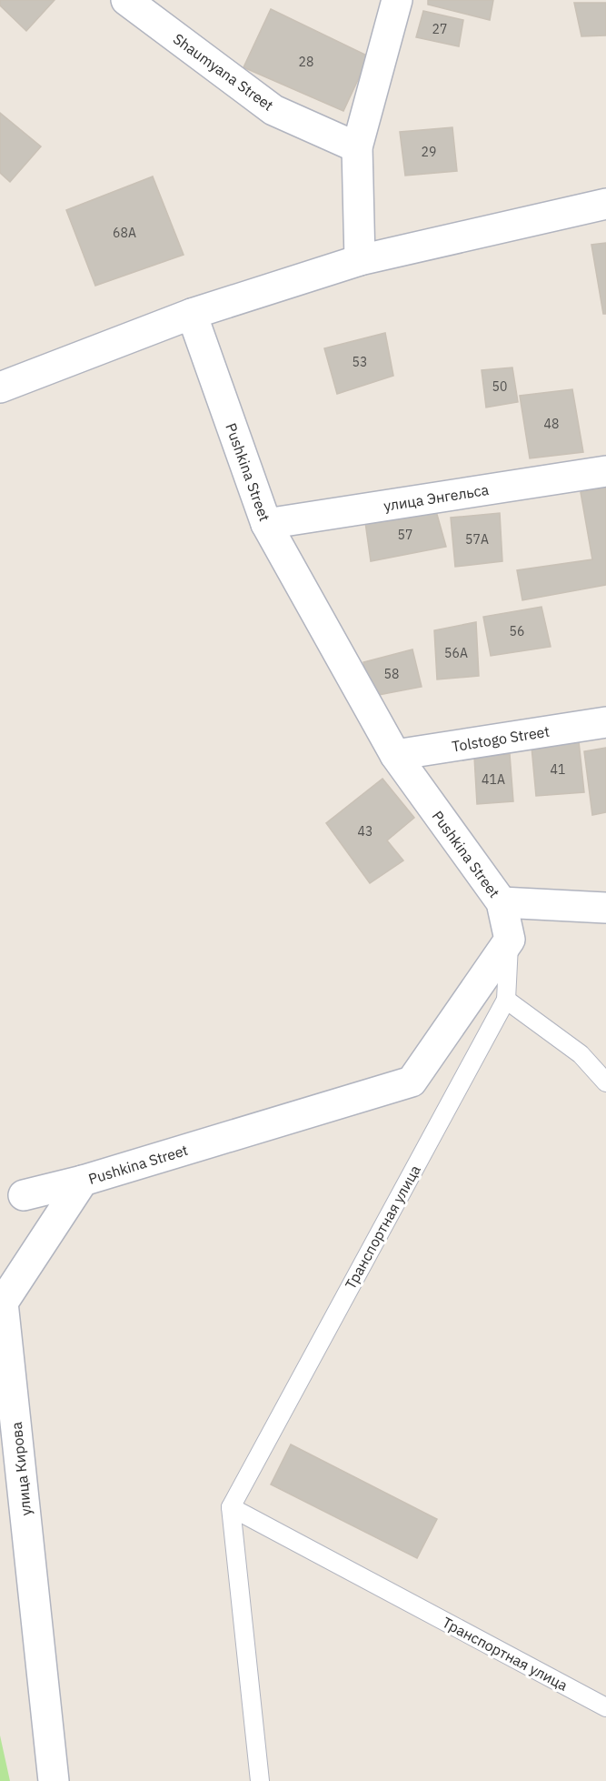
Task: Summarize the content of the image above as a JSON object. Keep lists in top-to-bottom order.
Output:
{
  "streets": {
    "street": [
      "Shaumyana Street",
      "Pushkina Street",
      "улица Энгельса",
      "Tolstogo Street",
      "улица Кирова"
    ],
    "lane": ["Транспортная улица"]
  },
  "crossings": [
    ["Pushkina Street", "улица Энгельса"],
    ["Pushkina Street", "Tolstogo Street"],
    ["Pushkina Street", "Транспортная улица"],
    ["Pushkina Street", "улица Кирова"]
  ],
  "house_numbers": [
    "27",
    "28",
    "29",
    "68А",
    "53",
    "50",
    "48",
    "57",
    "57А",
    "56",
    "56А",
    "58",
    "41",
    "41А",
    "43"
  ]
}
